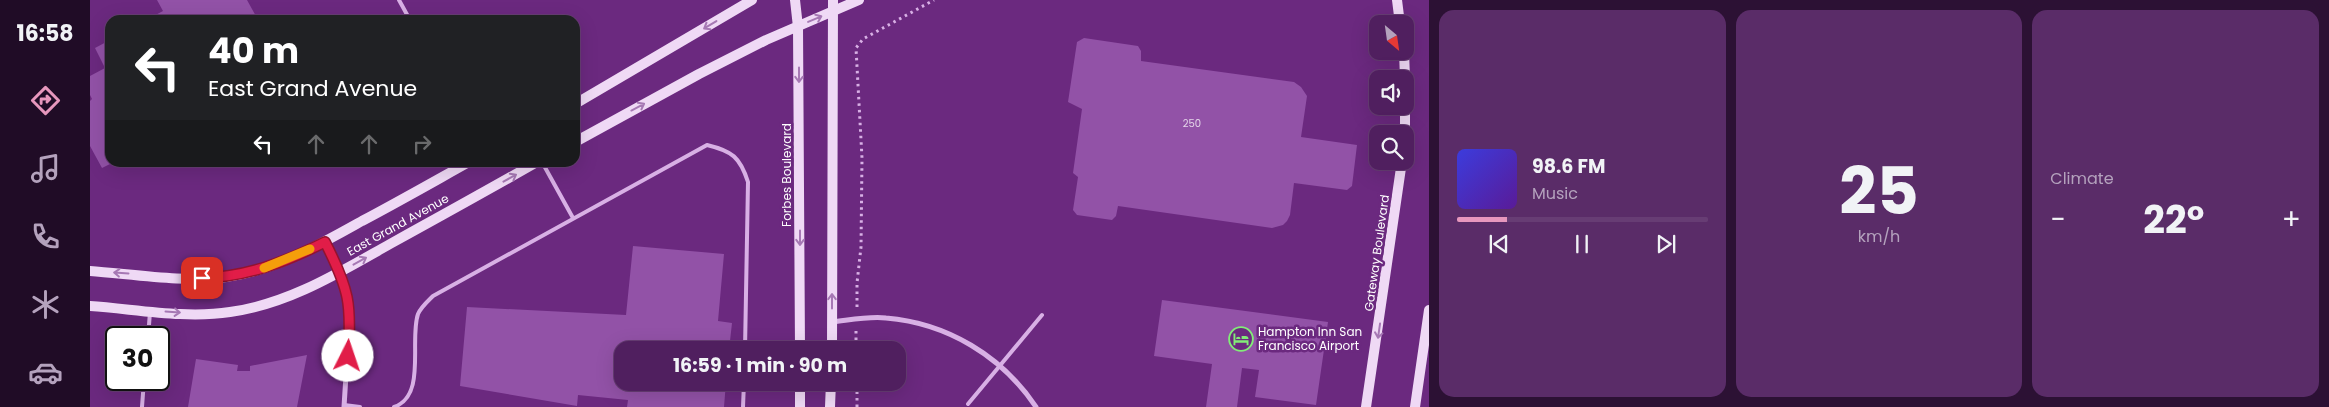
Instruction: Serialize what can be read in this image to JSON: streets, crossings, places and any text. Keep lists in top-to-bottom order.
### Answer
{
  "streets": {
    "main road": ["Forbes Boulevard", "East Grand Avenue", "Gateway Boulevard"]
  },
  "places": {
    "hotel": ["Hampton Inn San Francisco Airport"]
  },
  "house_numbers": ["250"],
  "north": "bottom right",
  "page": {
    "tabs": "16:58",
    "tile": [
      ["25", "km/h"],
      "Climate"
    ],
    "turn": ["40 m", "East Grand Avenue"],
    "song": ["98.6 FM", "Music"],
    "heat": ["−", "22°", "+"],
    "limit": "30",
    "trip": "16:59 · 1 min · 90 m"
  }
}
